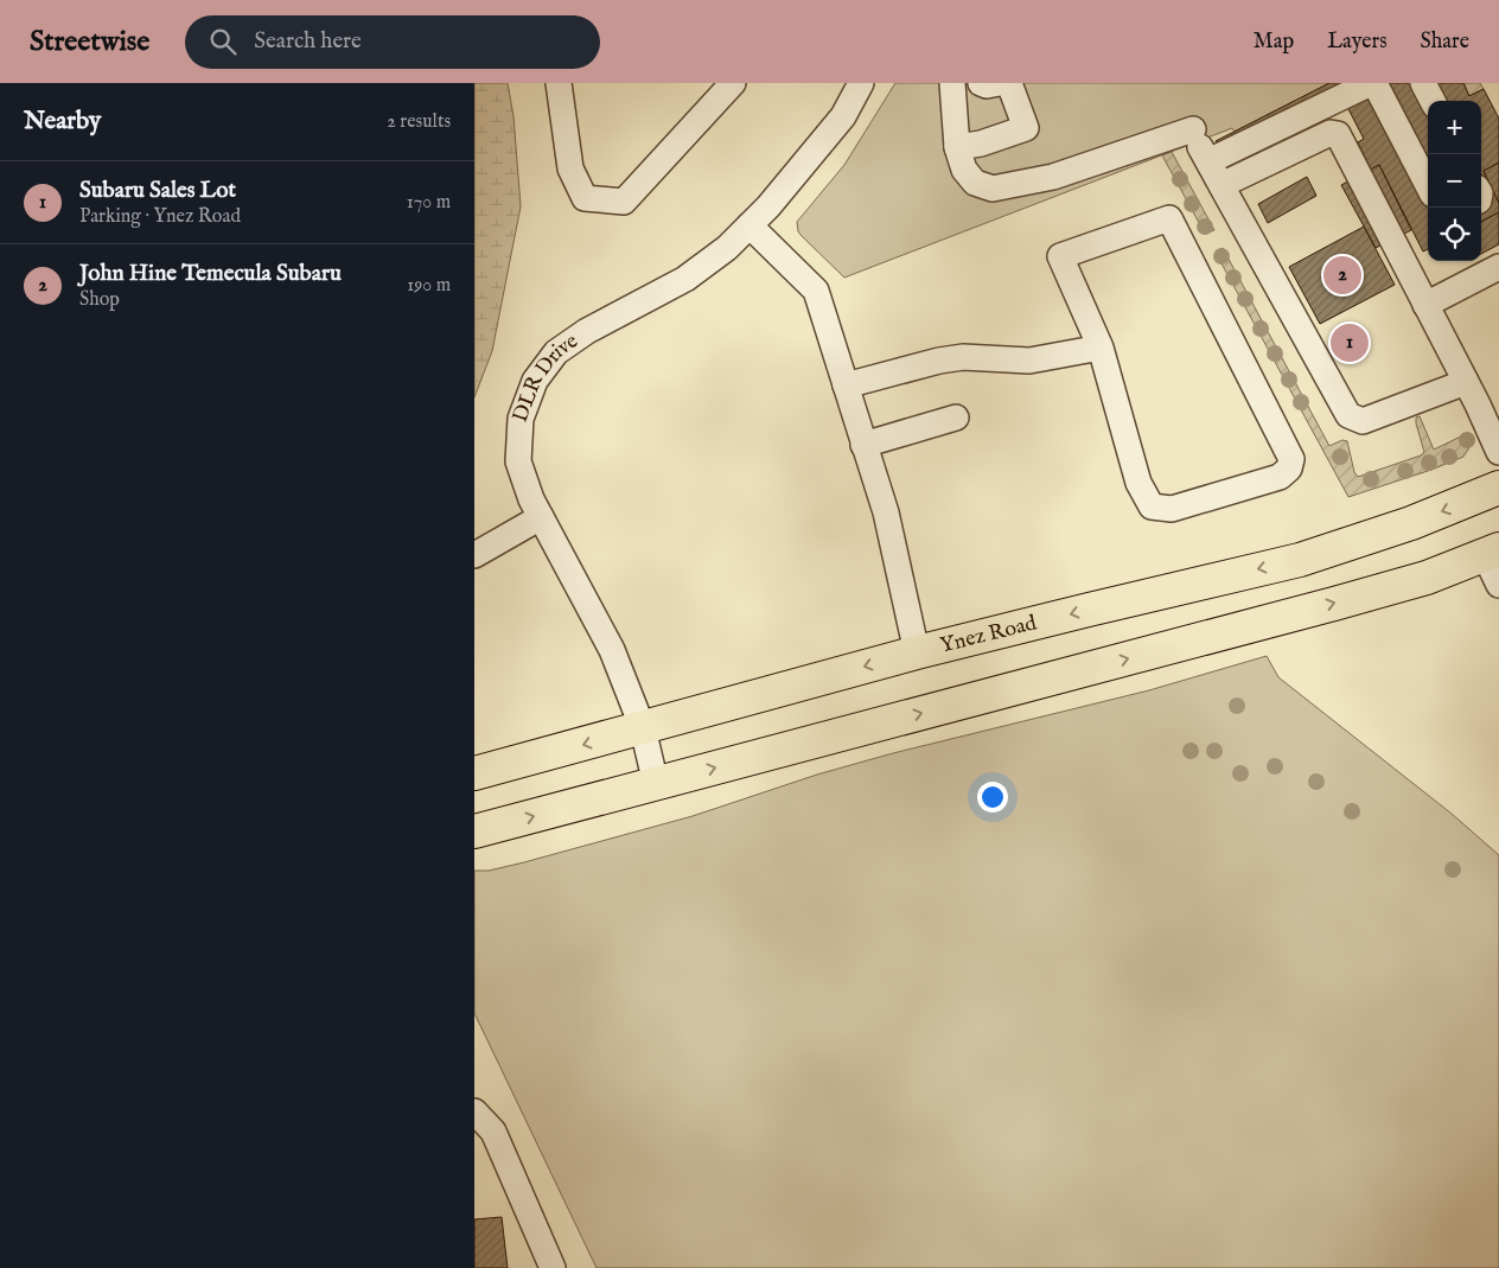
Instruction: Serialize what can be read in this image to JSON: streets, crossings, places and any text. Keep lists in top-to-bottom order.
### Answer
{
  "streets": {
    "main road": ["Ynez Road"],
    "street": ["DLR Drive"]
  },
  "crossings": [
    ["DLR Drive", "Ynez Road"]
  ],
  "page": {
    "header": "Streetwise",
    "search": "Search here",
    "nav": ["Map", "Layers", "Share"],
    "heading": ["Nearby", "2 results"],
    "map_buttons": ["+", "−"],
    "list": [
      {
        "mark": "1",
        "name": "Subaru Sales Lot",
        "note": "Parking · Ynez Road",
        "value": "170 m"
      },
      {
        "mark": "2",
        "name": "John Hine Temecula Subaru",
        "note": "Shop",
        "value": "190 m"
      }
    ],
    "pins": ["2", "1"]
  }
}
